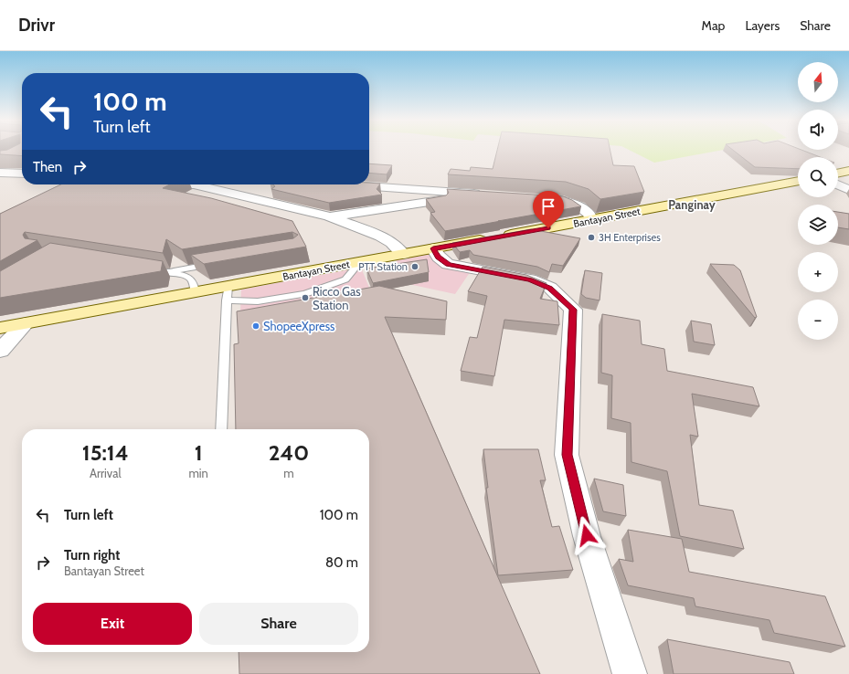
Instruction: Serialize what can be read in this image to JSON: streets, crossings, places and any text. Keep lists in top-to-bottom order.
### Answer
{
  "streets": {
    "main road": ["Bantayan Street"]
  },
  "districts": ["Panginay"],
  "places": [
    "3H Enterprises",
    "PTT Station",
    "Ricco Gas Station",
    "ShopeeXpress"
  ],
  "north": "top",
  "page": {
    "header": "Drivr",
    "nav": ["Map", "Layers", "Share"],
    "map_buttons": ["+", "−"],
    "turn": ["100 m", "Turn left"],
    "then": "Then",
    "eta": [
      "15:14",
      "Arrival",
      "1",
      "min",
      "240",
      "m"
    ],
    "list": [
      {
        "name": "Turn left",
        "value": "100 m"
      },
      {
        "name": "Turn right",
        "note": "Bantayan Street",
        "value": "80 m"
      }
    ],
    "buttons": ["Exit", "Share"]
  }
}
